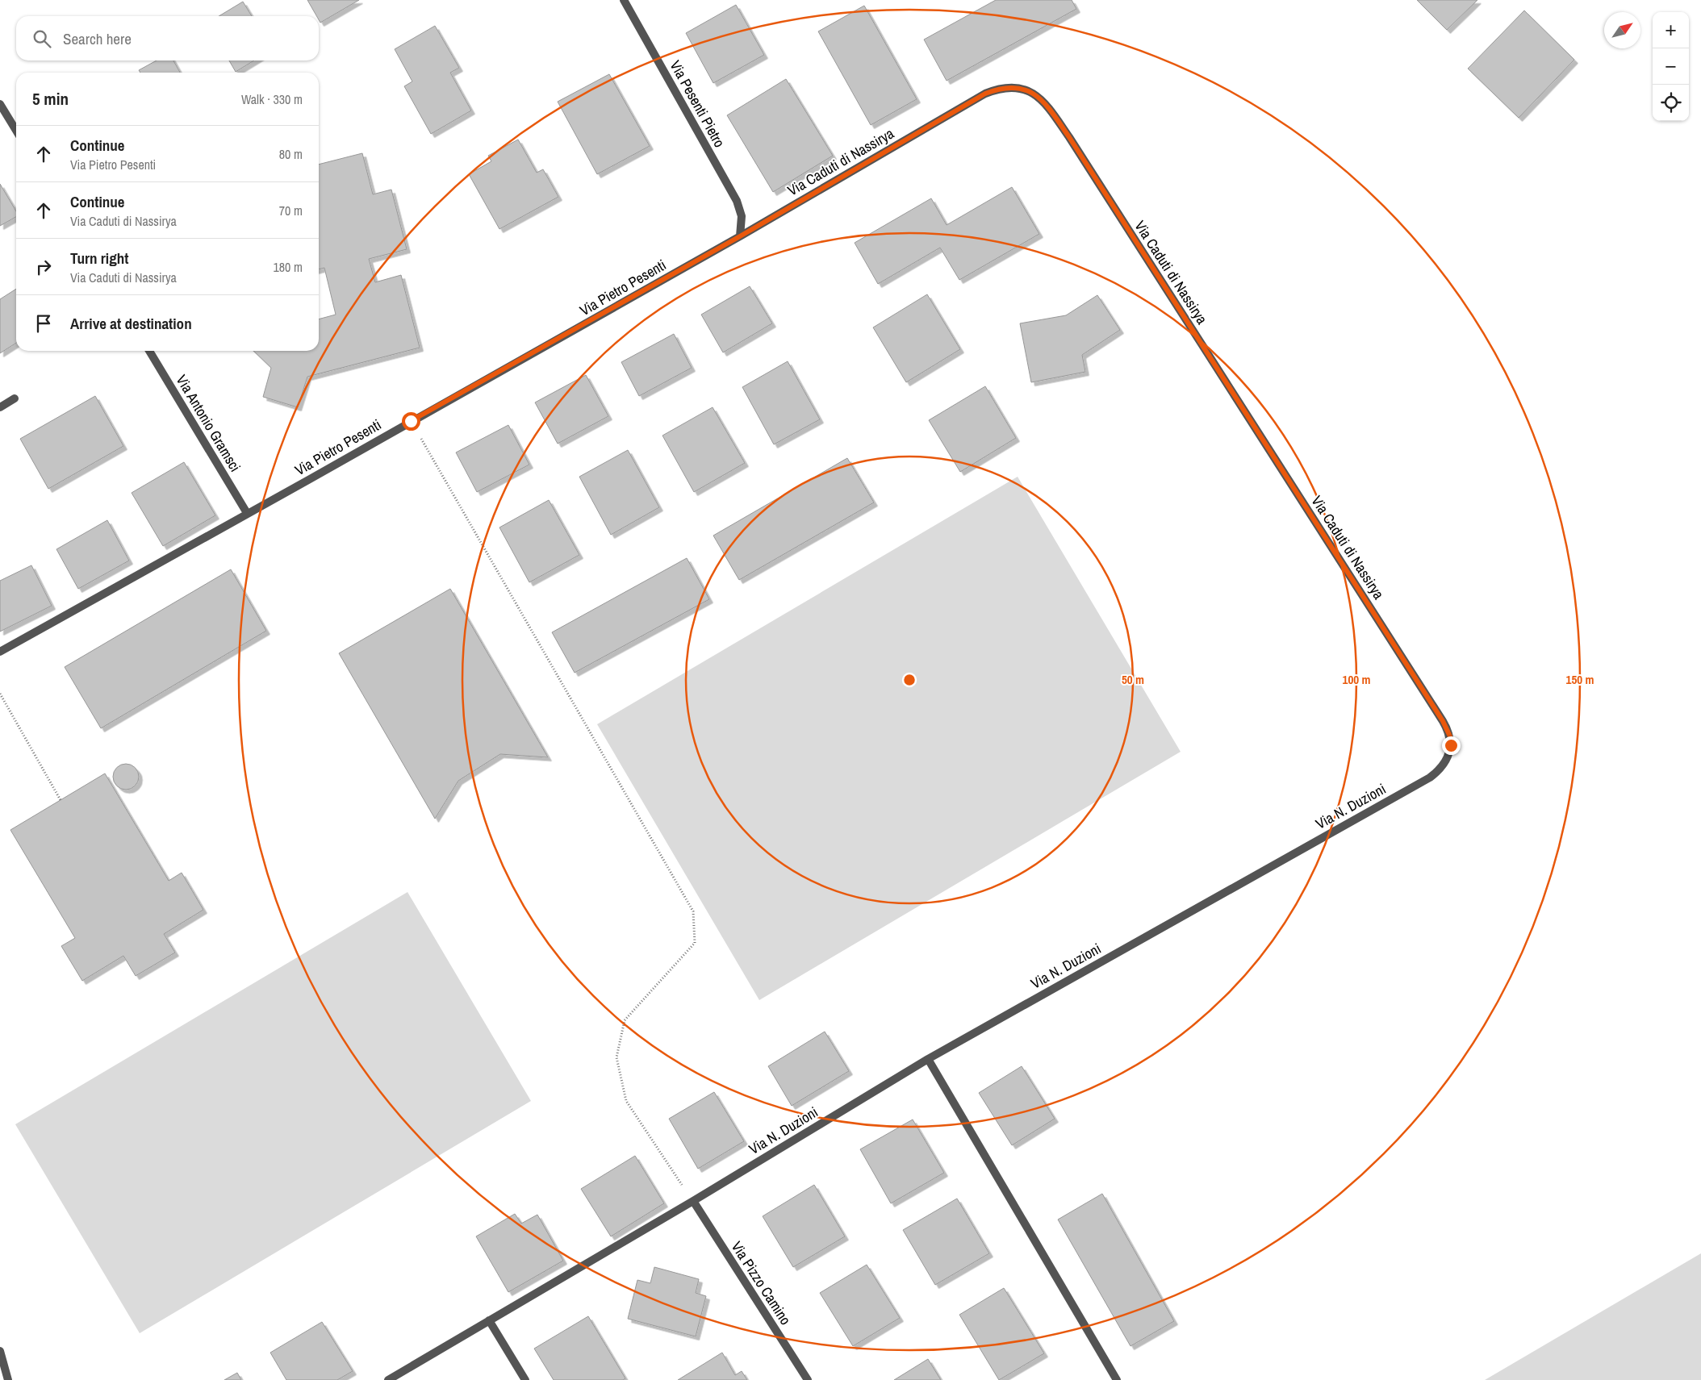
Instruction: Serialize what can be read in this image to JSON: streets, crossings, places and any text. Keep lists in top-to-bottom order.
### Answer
{
  "streets": {
    "street": [
      "Via Pesenti Pietro",
      "Via Caduti di Nassirya",
      "Via Pietro Pesenti",
      "Via Antonio Gramsci",
      "Via N. Duzioni",
      "Via Pizzo Camino"
    ]
  },
  "crossings": [
    ["Via Pesenti Pietro", "Via Caduti di Nassirya"],
    ["Via Pesenti Pietro", "Via Pietro Pesenti"],
    ["Via Caduti di Nassirya", "Via Pietro Pesenti"],
    ["Via Caduti di Nassirya", "Via N. Duzioni"],
    ["Via Pietro Pesenti", "Via Antonio Gramsci"],
    ["Via N. Duzioni", "Via Pizzo Camino"]
  ],
  "north": "top right",
  "page": {
    "map_buttons": ["+", "−"],
    "search": "Search here",
    "heading": ["5 min", "Walk · 330 m"],
    "list": [
      ["Continue", "Via Pietro Pesenti", "80 m"],
      ["Continue", "Via Caduti di Nassirya", "70 m"],
      ["Turn right", "Via Caduti di Nassirya", "180 m"],
      "Arrive at destination"
    ]
  },
  "rings": ["50 m", "100 m", "150 m"]
}
